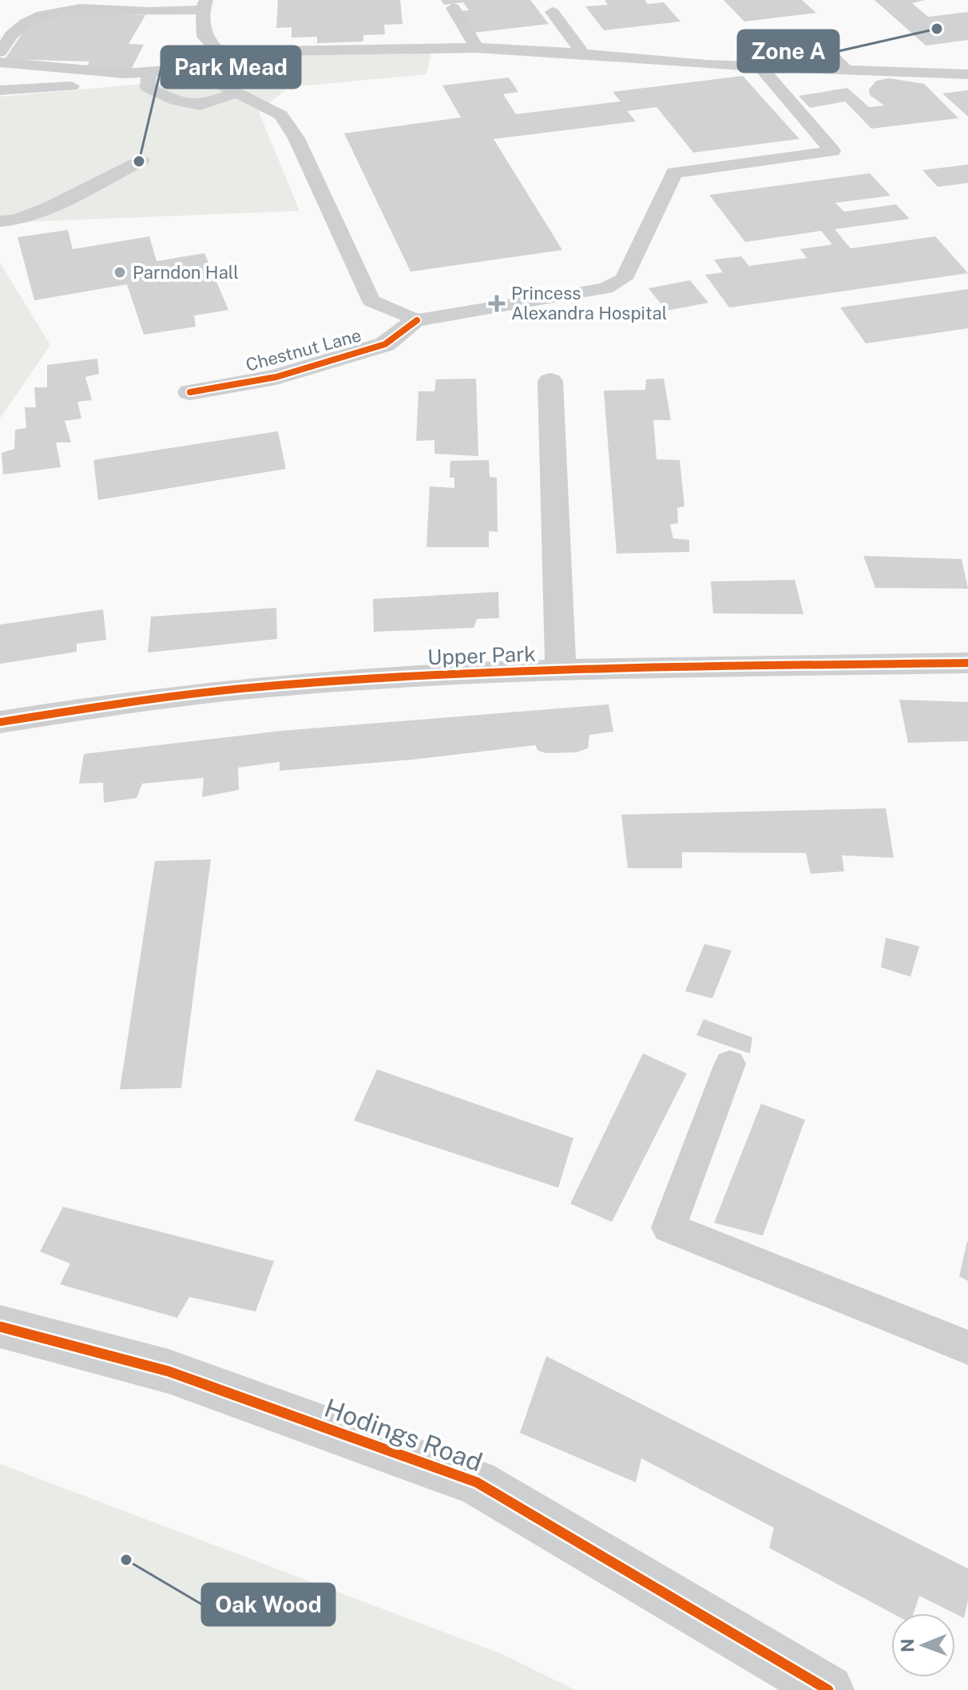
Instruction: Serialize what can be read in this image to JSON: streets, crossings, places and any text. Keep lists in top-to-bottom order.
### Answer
{
  "streets": {
    "street": ["Chestnut Lane", "Upper Park", "Hodings Road"]
  },
  "places": {
    "other": [
      "Zone A",
      "Park Mead",
      "Parndon Hall",
      "Oak Wood"
    ],
    "health": ["Princess Alexandra Hospital"]
  },
  "north": "left"
}
